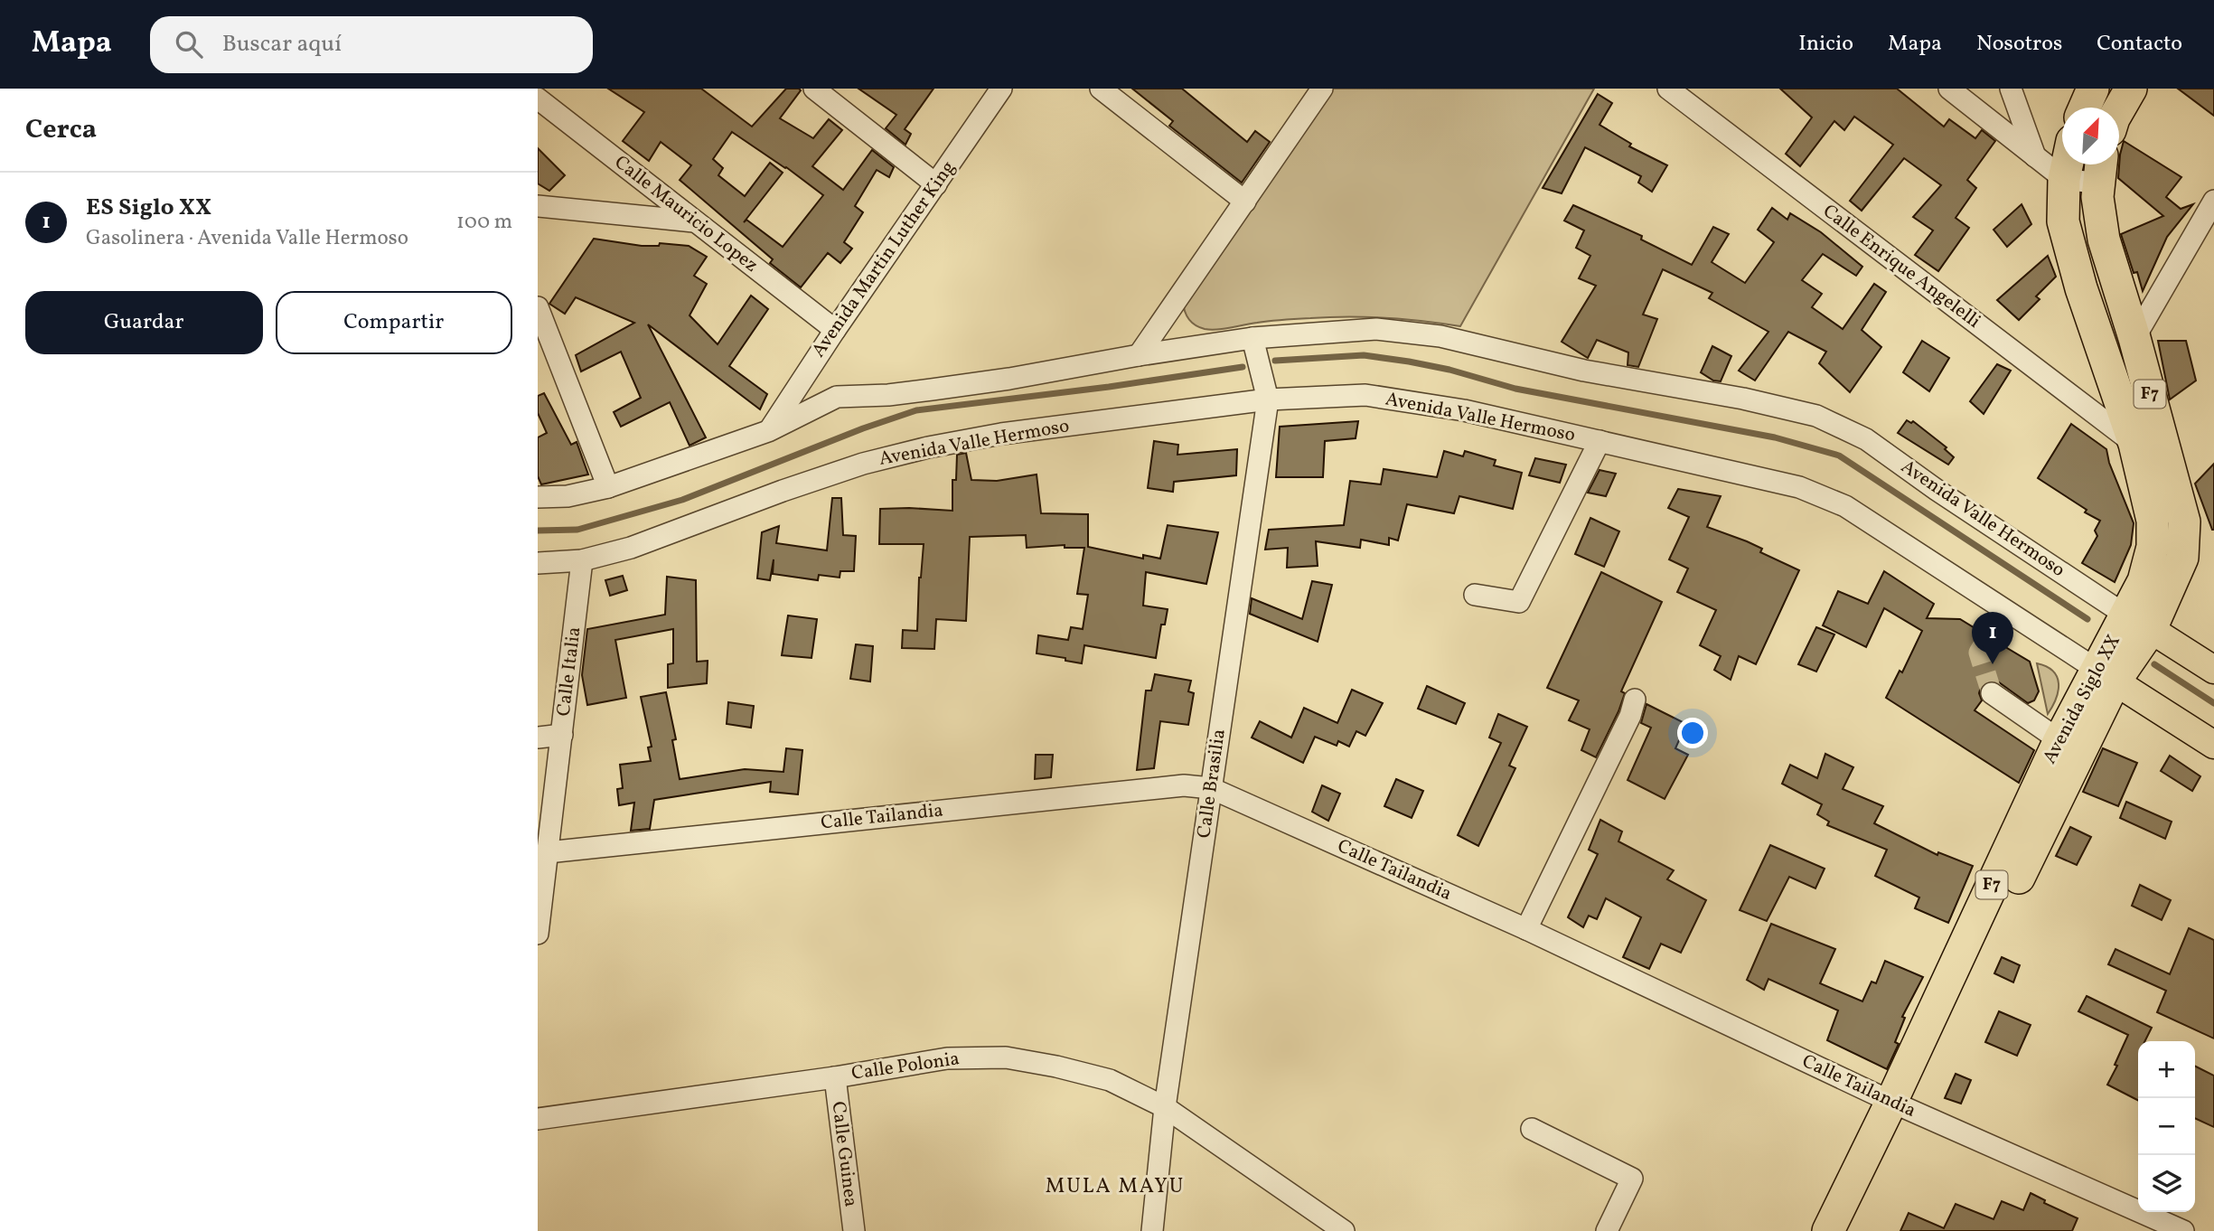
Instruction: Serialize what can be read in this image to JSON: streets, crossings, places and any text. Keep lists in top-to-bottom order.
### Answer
{
  "streets": {
    "highway": ["F7", "Avenida Siglo XX"],
    "main road": ["Avenida Valle Hermoso"],
    "street": [
      "Calle Mauricio Lopez",
      "Avenida Martin Luther King",
      "Calle Enrique Angelelli",
      "Calle Italia",
      "Calle Brasilia",
      "Calle Tailandia",
      "Calle Polonia",
      "Calle Guinea"
    ]
  },
  "crossings": [
    ["Calle Mauricio Lopez", "Avenida Martin Luther King"],
    ["Calle Enrique Angelelli", "Avenida Siglo XX"],
    ["Avenida Valle Hermoso", "Calle Italia"],
    ["Avenida Valle Hermoso", "Avenida Siglo XX"],
    ["Avenida Valle Hermoso", "Calle Brasilia"],
    ["Calle Italia", "Calle Tailandia"],
    ["Avenida Siglo XX", "Calle Tailandia"],
    ["Calle Brasilia", "Calle Tailandia"],
    ["Calle Brasilia", "Calle Polonia"],
    ["Calle Polonia", "Calle Guinea"]
  ],
  "districts": ["MULA MAYU"],
  "north": "top right",
  "page": {
    "header": "Mapa",
    "search": "Buscar aquí",
    "nav": [
      "Inicio",
      "Mapa",
      "Nosotros",
      "Contacto"
    ],
    "heading": "Cerca",
    "list": [
      {
        "mark": "1",
        "name": "ES Siglo XX",
        "note": "Gasolinera · Avenida Valle Hermoso",
        "value": "100 m"
      }
    ],
    "buttons": ["Guardar", "Compartir"],
    "pins": "1",
    "map_buttons": ["+", "−"]
  }
}
